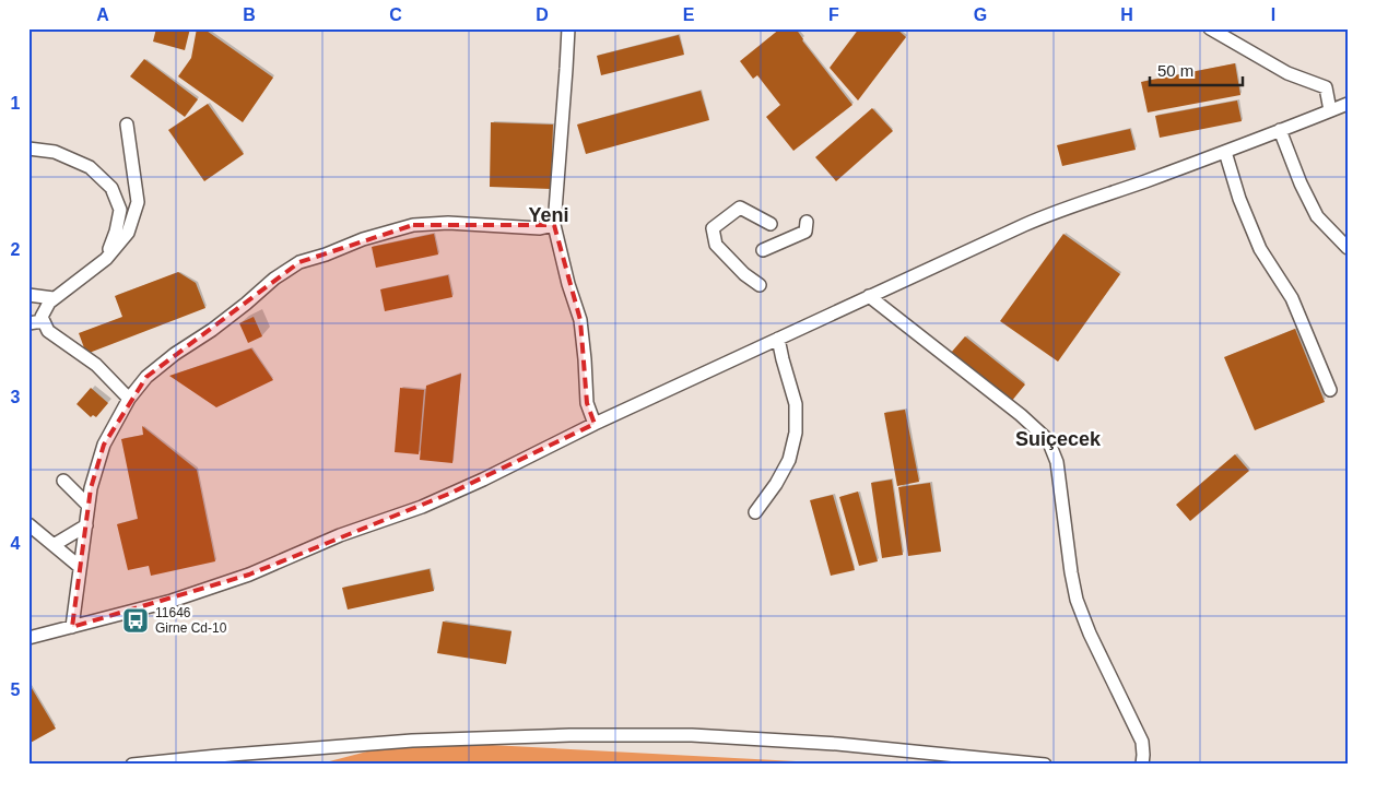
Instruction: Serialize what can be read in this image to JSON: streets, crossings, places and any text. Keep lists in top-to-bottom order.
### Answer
{
  "districts": ["Yeni", "Suiçecek"],
  "places": {
    "bus stop": ["11646 Girne Cd-10"]
  },
  "scale_bar": "50 m",
  "grid": {
    "columns": [
      "A",
      "B",
      "C",
      "D",
      "E",
      "F",
      "G",
      "H",
      "I"
    ],
    "rows": [
      "1",
      "2",
      "3",
      "4",
      "5"
    ]
  }
}
